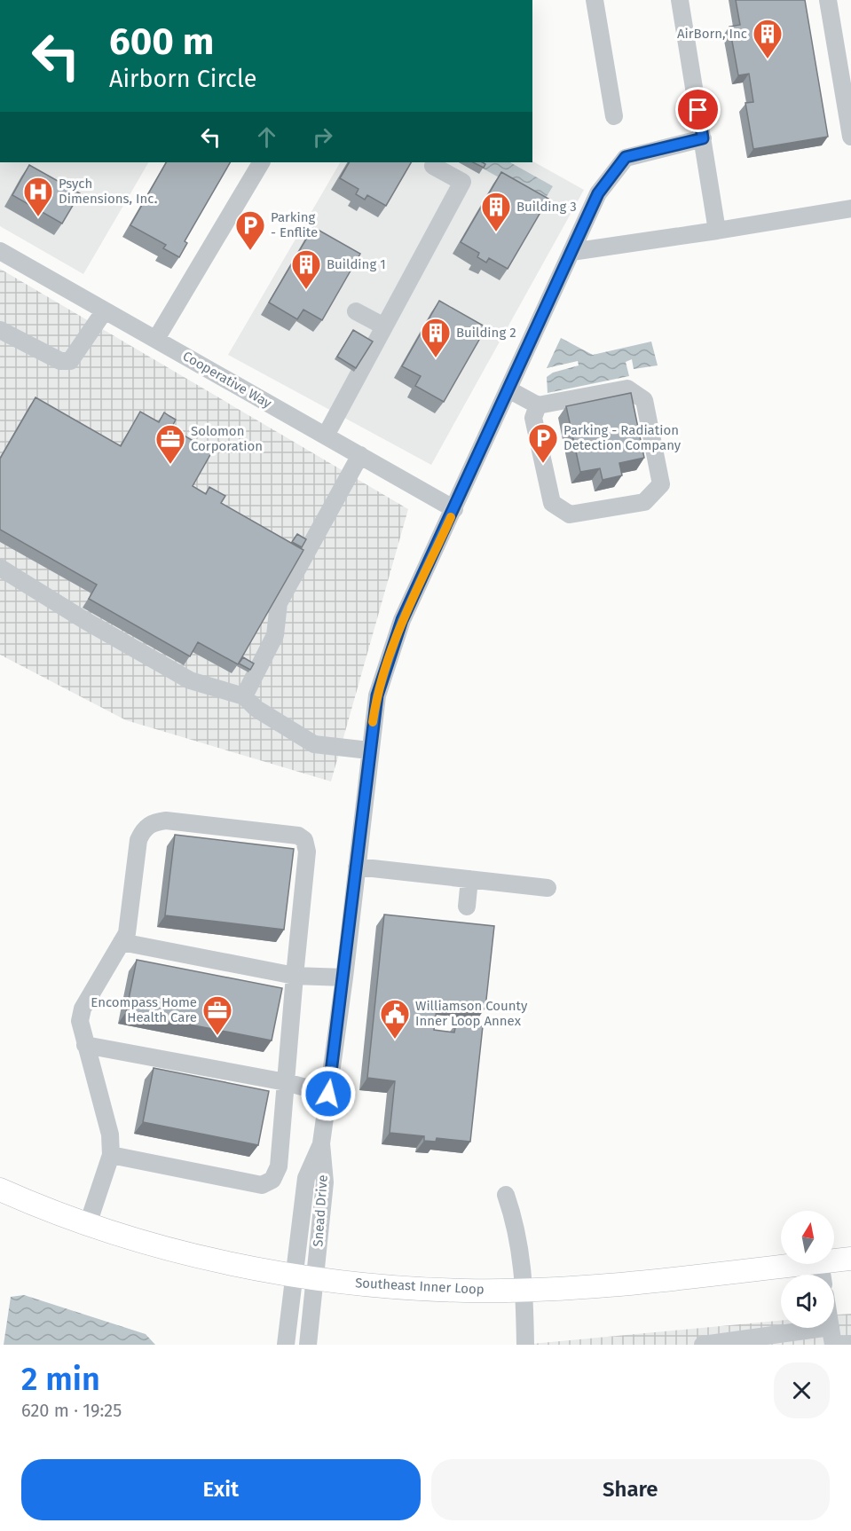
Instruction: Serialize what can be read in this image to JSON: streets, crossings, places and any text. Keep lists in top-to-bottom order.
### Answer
{
  "streets": {
    "main road": ["Southeast Inner Loop"],
    "street": ["Cooperative Way", "Snead Drive"]
  },
  "crossings": [
    ["Cooperative Way", "Snead Drive"],
    ["Snead Drive", "Southeast Inner Loop"]
  ],
  "places": {
    "building": [
      "AirBorn, Inc",
      "Building 3",
      "Building 1",
      "Building 2"
    ],
    "hospital": ["Psych Dimensions, Inc."],
    "parking": ["Parking - Enflite", "Parking - Radiation Detection Company"],
    "office": ["Solomon Corporation", "Encompass Home Health Care"],
    "public building": ["Williamson County Inner Loop Annex"]
  },
  "north": "top",
  "page": {
    "turn": ["600 m", "Airborn Circle"],
    "heading": ["2 min", "620 m · 19:25"],
    "buttons": ["Exit", "Share"]
  }
}
